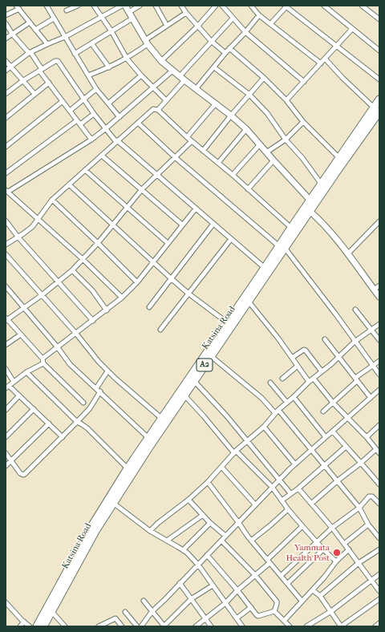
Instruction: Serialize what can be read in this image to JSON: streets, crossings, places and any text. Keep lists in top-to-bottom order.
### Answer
{
  "streets": {
    "highway": ["Katsina Road", "A2"]
  },
  "crossings": [
    ["Katsina Road", "A2"]
  ],
  "places": ["Yammata Health Post"]
}
